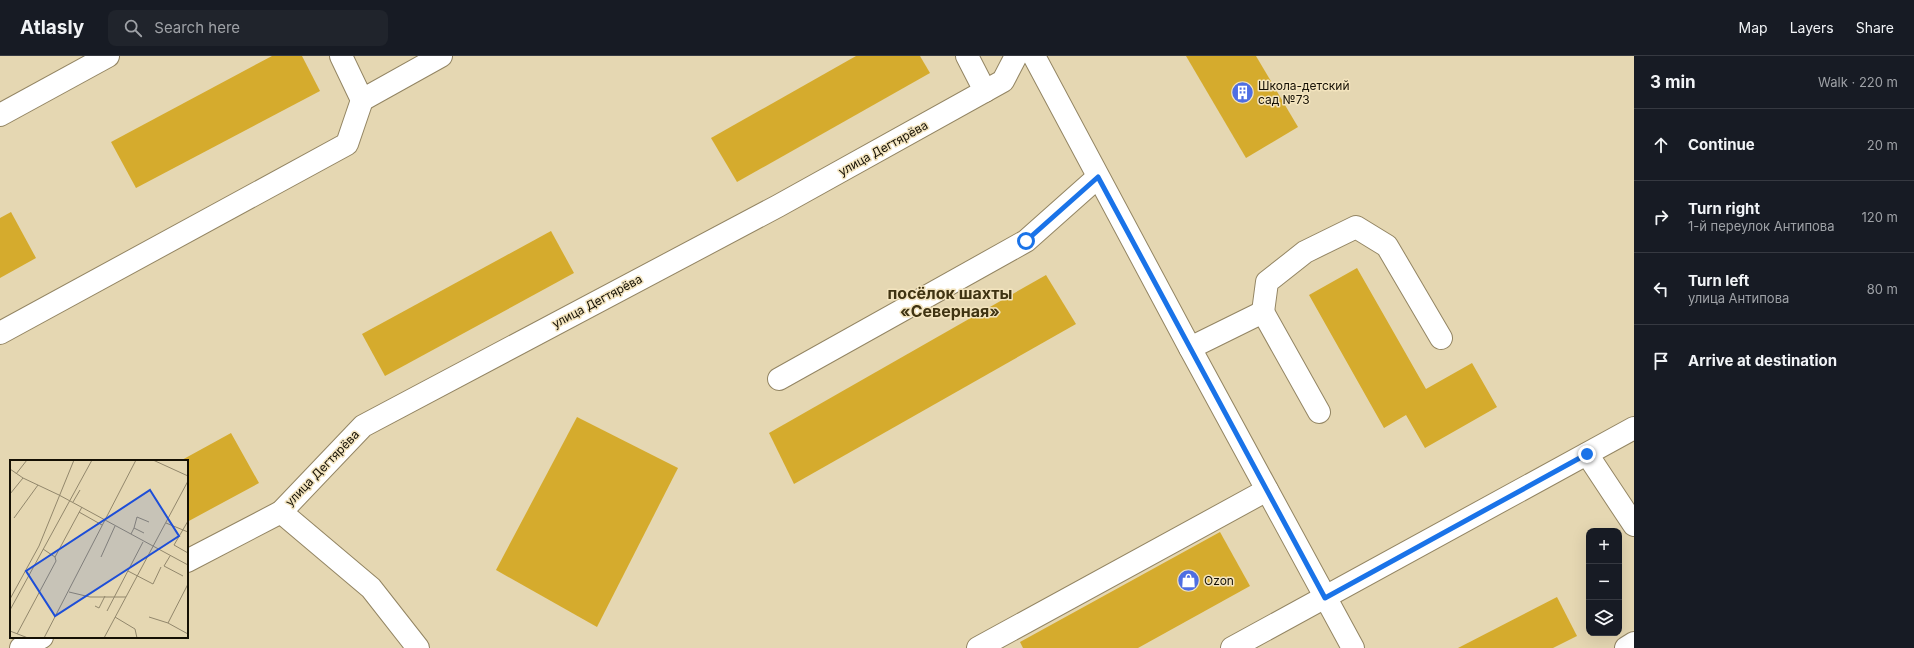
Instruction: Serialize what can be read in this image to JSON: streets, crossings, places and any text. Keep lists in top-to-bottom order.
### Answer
{
  "streets": {
    "main road": ["улица Дегтярёва"]
  },
  "districts": ["посёлок шахты «Северная»"],
  "places": {
    "building": ["Школа-детский сад №73"],
    "shop": ["Ozon"]
  },
  "page": {
    "header": "Atlasly",
    "search": "Search here",
    "nav": ["Map", "Layers", "Share"],
    "heading": ["3 min", "Walk · 220 m"],
    "list": [
      ["Continue", "20 m"],
      ["Turn right", "1-й переулок Антипова", "120 m"],
      ["Turn left", "улица Антипова", "80 m"],
      "Arrive at destination"
    ],
    "map_buttons": ["+", "−"]
  }
}
